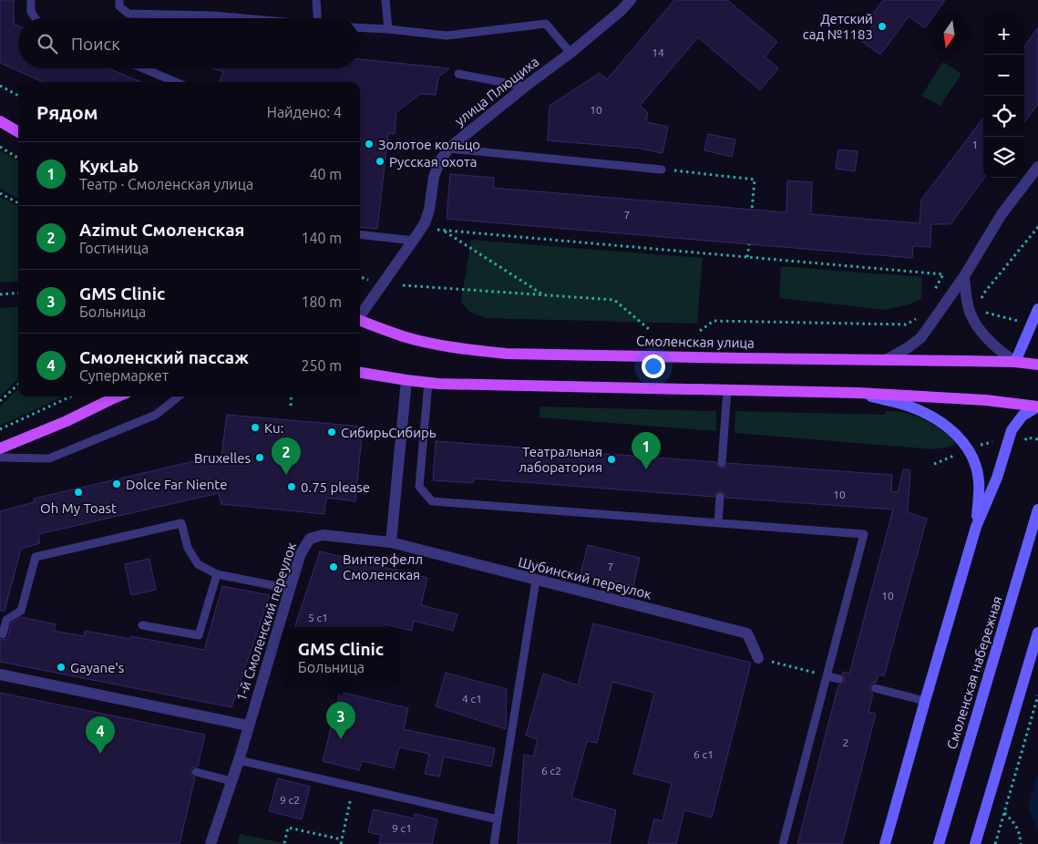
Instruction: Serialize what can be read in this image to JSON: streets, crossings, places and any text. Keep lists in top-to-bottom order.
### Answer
{
  "streets": {
    "main road": ["Смоленская улица", "Смоленская набережная"],
    "street": ["улица Плющиха", "Шубинский переулок", "1-й Смоленский переулок"]
  },
  "crossings": [
    ["Шубинский переулок", "1-й Смоленский переулок"]
  ],
  "places": [
    "Детский сад №1183",
    "Золотое кольцо",
    "Русская охота",
    "Ku:",
    "СибирьСибирь",
    "Bruxelles",
    "Театральная лаборатория",
    "Dolce Far Niente",
    "0.75 please",
    "Oh My Toast",
    "Винтерфелл Смоленская",
    "Gayane's"
  ],
  "house_numbers": [
    "14",
    "10",
    "1",
    "7",
    "10",
    "7",
    "10",
    "5 с1",
    "4 с1",
    "2",
    "6 с1",
    "6 с2",
    "9 с2",
    "9 с1"
  ],
  "north": "bottom",
  "page": {
    "map_buttons": ["+", "−"],
    "search": "Поиск",
    "heading": ["Рядом", "Найдено: 4"],
    "list": [
      {
        "mark": "1",
        "name": "КукLab",
        "note": "Театр · Смоленская улица",
        "value": "40 m"
      },
      {
        "mark": "2",
        "name": "Azimut Смоленская",
        "note": "Гостиница",
        "value": "140 m"
      },
      {
        "mark": "3",
        "name": "GMS Clinic",
        "note": "Больница",
        "value": "180 m"
      },
      {
        "mark": "4",
        "name": "Смоленский пассаж",
        "note": "Супермаркет",
        "value": "250 m"
      }
    ],
    "pins": [
      "1",
      "2",
      "3",
      "4"
    ],
    "popup": ["GMS Clinic", "Больница"]
  }
}
